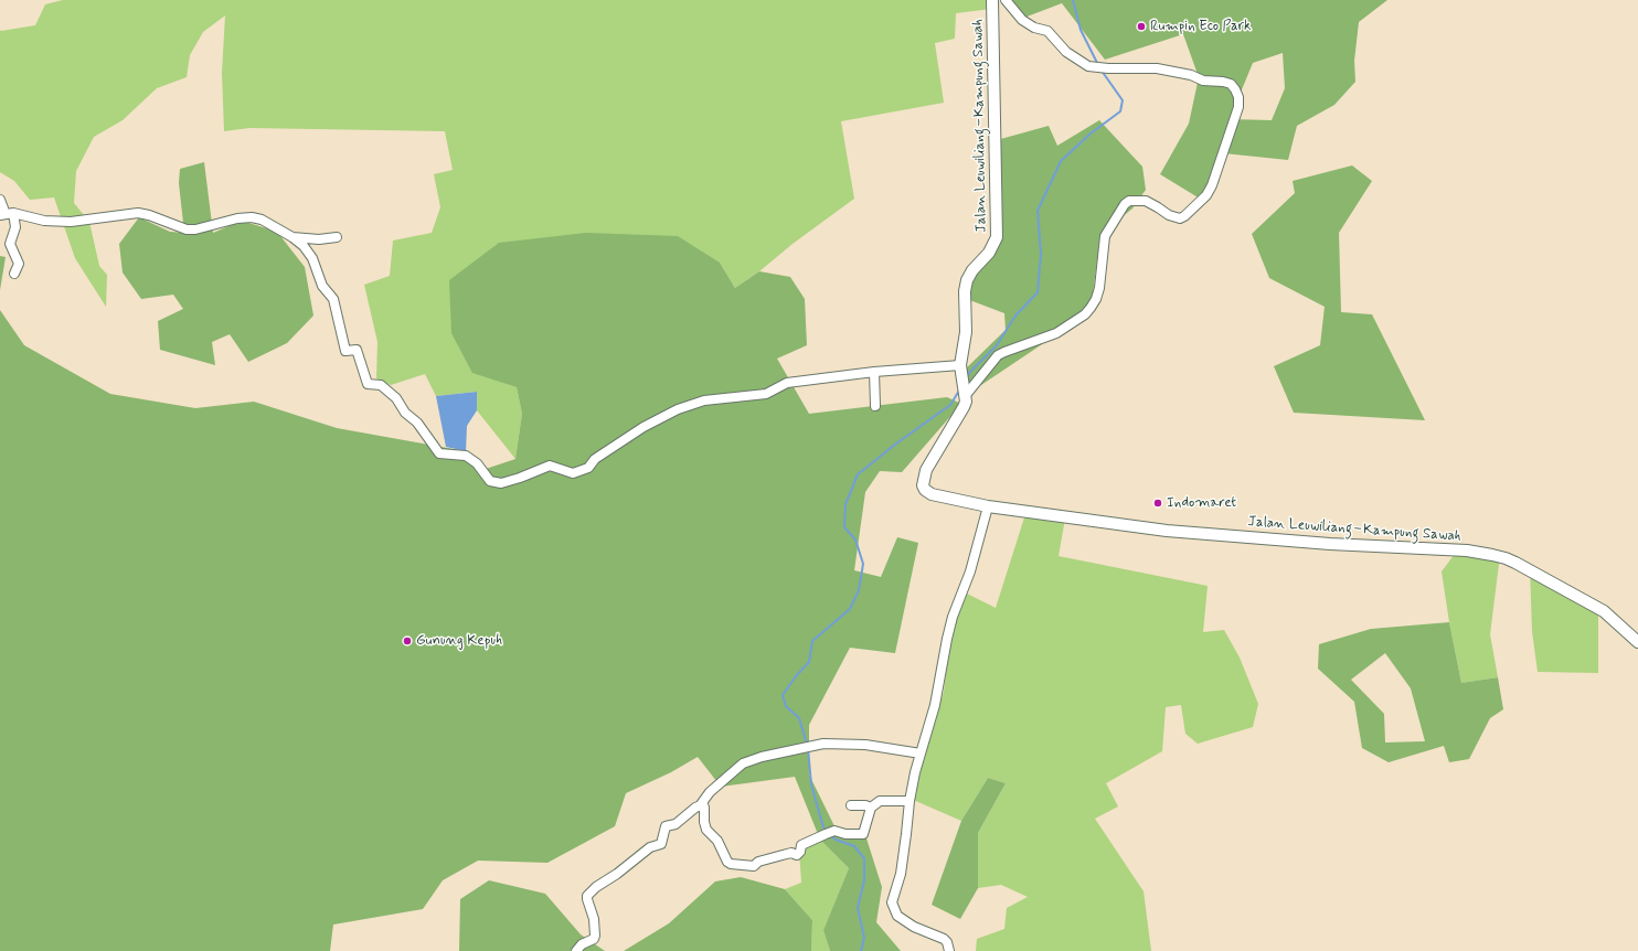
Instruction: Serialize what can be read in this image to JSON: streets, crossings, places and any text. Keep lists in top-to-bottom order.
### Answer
{
  "streets": {
    "main road": ["Jalan Leuwiliang–Kampung Sawah"]
  },
  "places": ["Rumpin Eco Park", "Indomaret", "Gunung Kepuh"]
}
